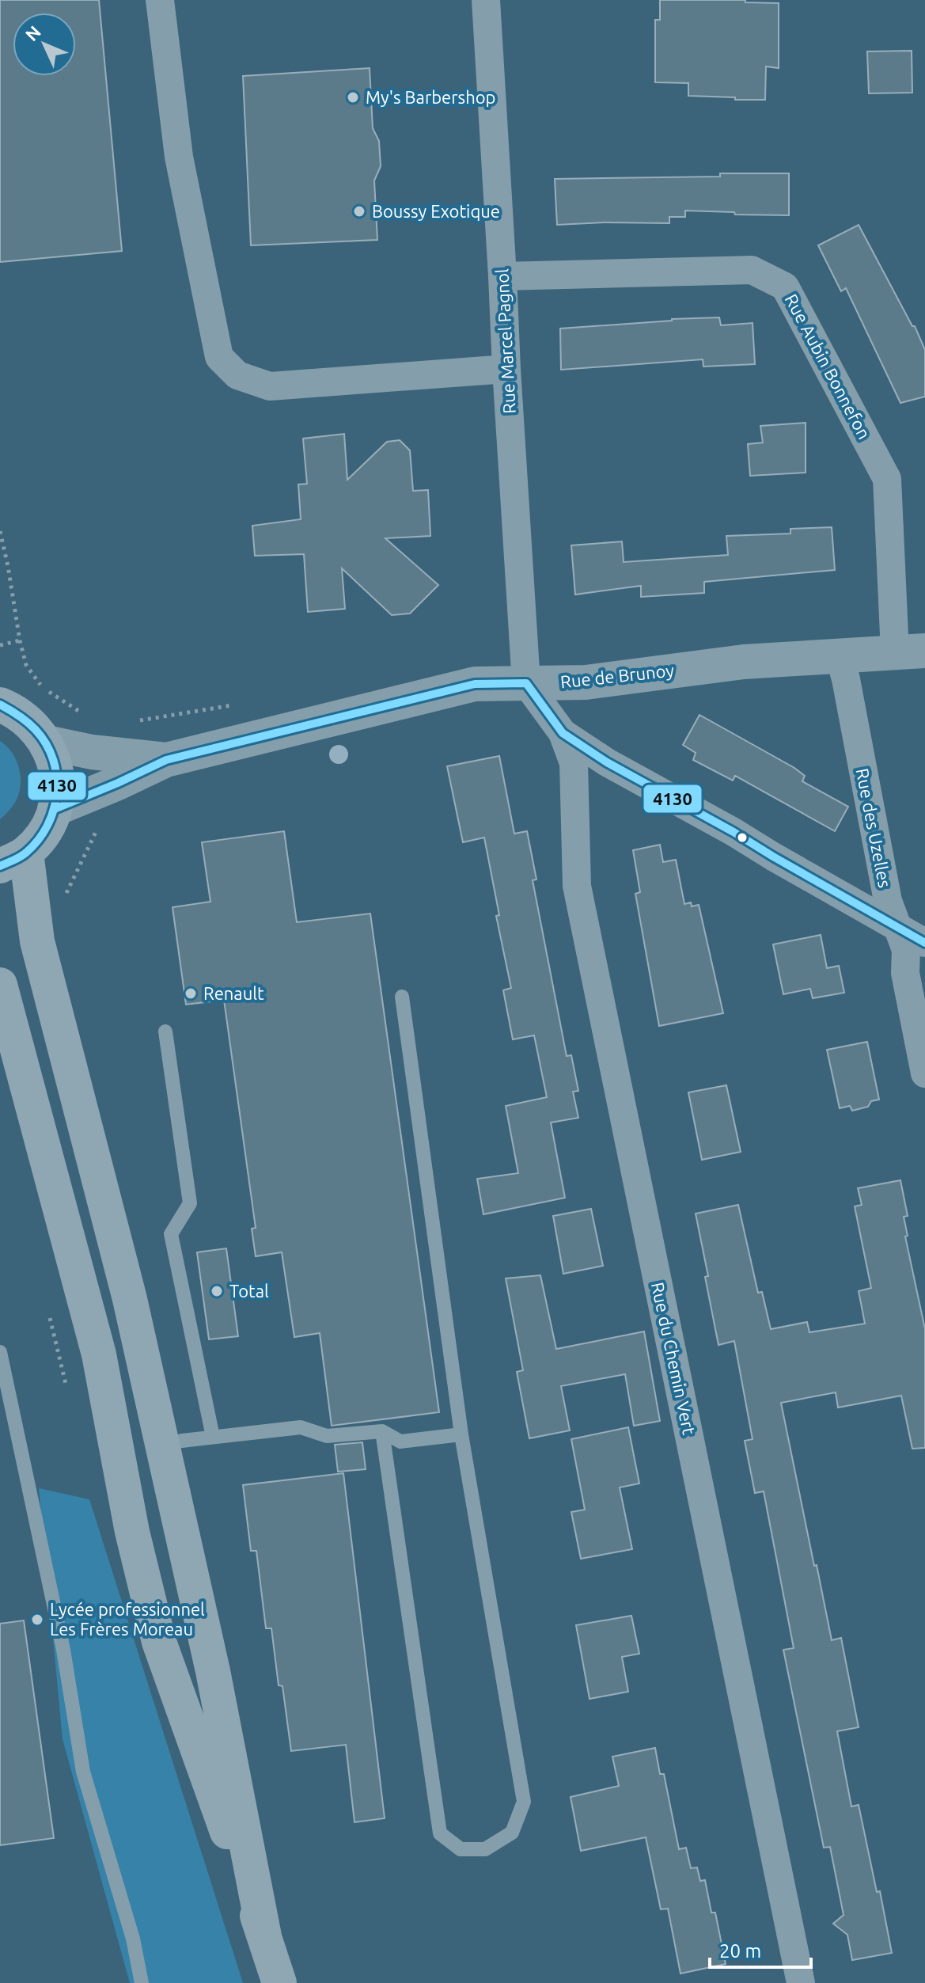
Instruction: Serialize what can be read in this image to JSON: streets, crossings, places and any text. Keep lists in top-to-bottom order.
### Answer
{
  "streets": {
    "street": [
      "Rue Marcel Pagnol",
      "Rue Aubin Bonnefon",
      "Rue de Brunoy",
      "Rue des Uzelles",
      "Rue du Chemin Vert"
    ]
  },
  "crossings": [
    ["Rue Marcel Pagnol", "Rue Aubin Bonnefon"],
    ["Rue Marcel Pagnol", "Rue de Brunoy"],
    ["Rue Aubin Bonnefon", "Rue de Brunoy"],
    ["Rue de Brunoy", "Rue des Uzelles"]
  ],
  "places": [
    "My's Barbershop",
    "Boussy Exotique",
    "Renault",
    "Total",
    "Lycée professionnel Les Frères Moreau"
  ],
  "lines": ["transit line 4130"],
  "scale_bar": "20 m",
  "north": "top left"
}
